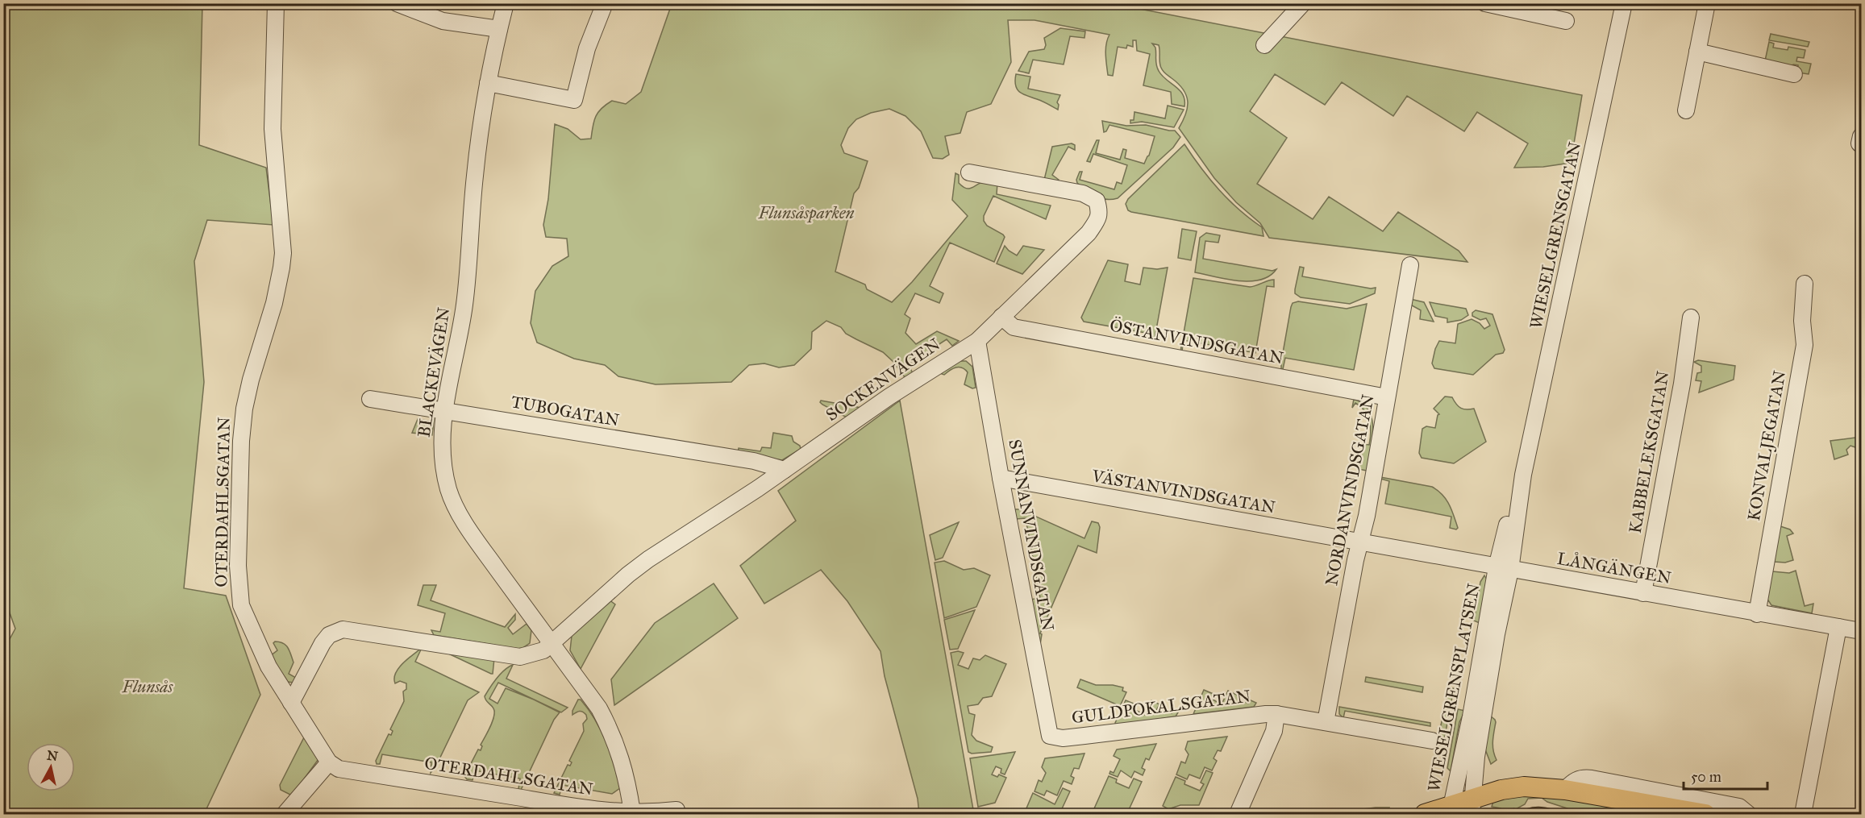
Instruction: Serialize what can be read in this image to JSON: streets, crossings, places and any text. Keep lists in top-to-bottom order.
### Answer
{
  "streets": {
    "street": [
      "WIESELGRENSGATAN",
      "ÖSTANVINDSGATAN",
      "BLACKEVÄGEN",
      "SOCKENVÄGEN",
      "TUBOGATAN",
      "KONVALJEGATAN",
      "KABBELEKSGATAN",
      "NORDANVINDSGATAN",
      "VÄSTANVINDSGATAN",
      "OTERDAHLSGATAN",
      "SUNNANVINDSGATAN",
      "LÅNGÄNGEN",
      "WIESELGRENSPLATSEN",
      "GULDPOKALSGATAN"
    ]
  },
  "crossings": [
    ["WIESELGRENSGATAN", "LÅNGÄNGEN"],
    ["WIESELGRENSGATAN", "WIESELGRENSPLATSEN"],
    ["ÖSTANVINDSGATAN", "SOCKENVÄGEN"],
    ["ÖSTANVINDSGATAN", "NORDANVINDSGATAN"],
    ["BLACKEVÄGEN", "SOCKENVÄGEN"],
    ["BLACKEVÄGEN", "TUBOGATAN"],
    ["BLACKEVÄGEN", "OTERDAHLSGATAN"],
    ["SOCKENVÄGEN", "TUBOGATAN"],
    ["SOCKENVÄGEN", "OTERDAHLSGATAN"],
    ["SOCKENVÄGEN", "SUNNANVINDSGATAN"],
    ["KONVALJEGATAN", "LÅNGÄNGEN"],
    ["KABBELEKSGATAN", "LÅNGÄNGEN"],
    ["NORDANVINDSGATAN", "VÄSTANVINDSGATAN"],
    ["NORDANVINDSGATAN", "LÅNGÄNGEN"],
    ["VÄSTANVINDSGATAN", "SUNNANVINDSGATAN"],
    ["VÄSTANVINDSGATAN", "LÅNGÄNGEN"],
    ["SUNNANVINDSGATAN", "GULDPOKALSGATAN"],
    ["LÅNGÄNGEN", "WIESELGRENSPLATSEN"]
  ],
  "parks": ["Flunsåsparken", "Flunsås"],
  "scale_bar": "50 m",
  "north": "top"
}
